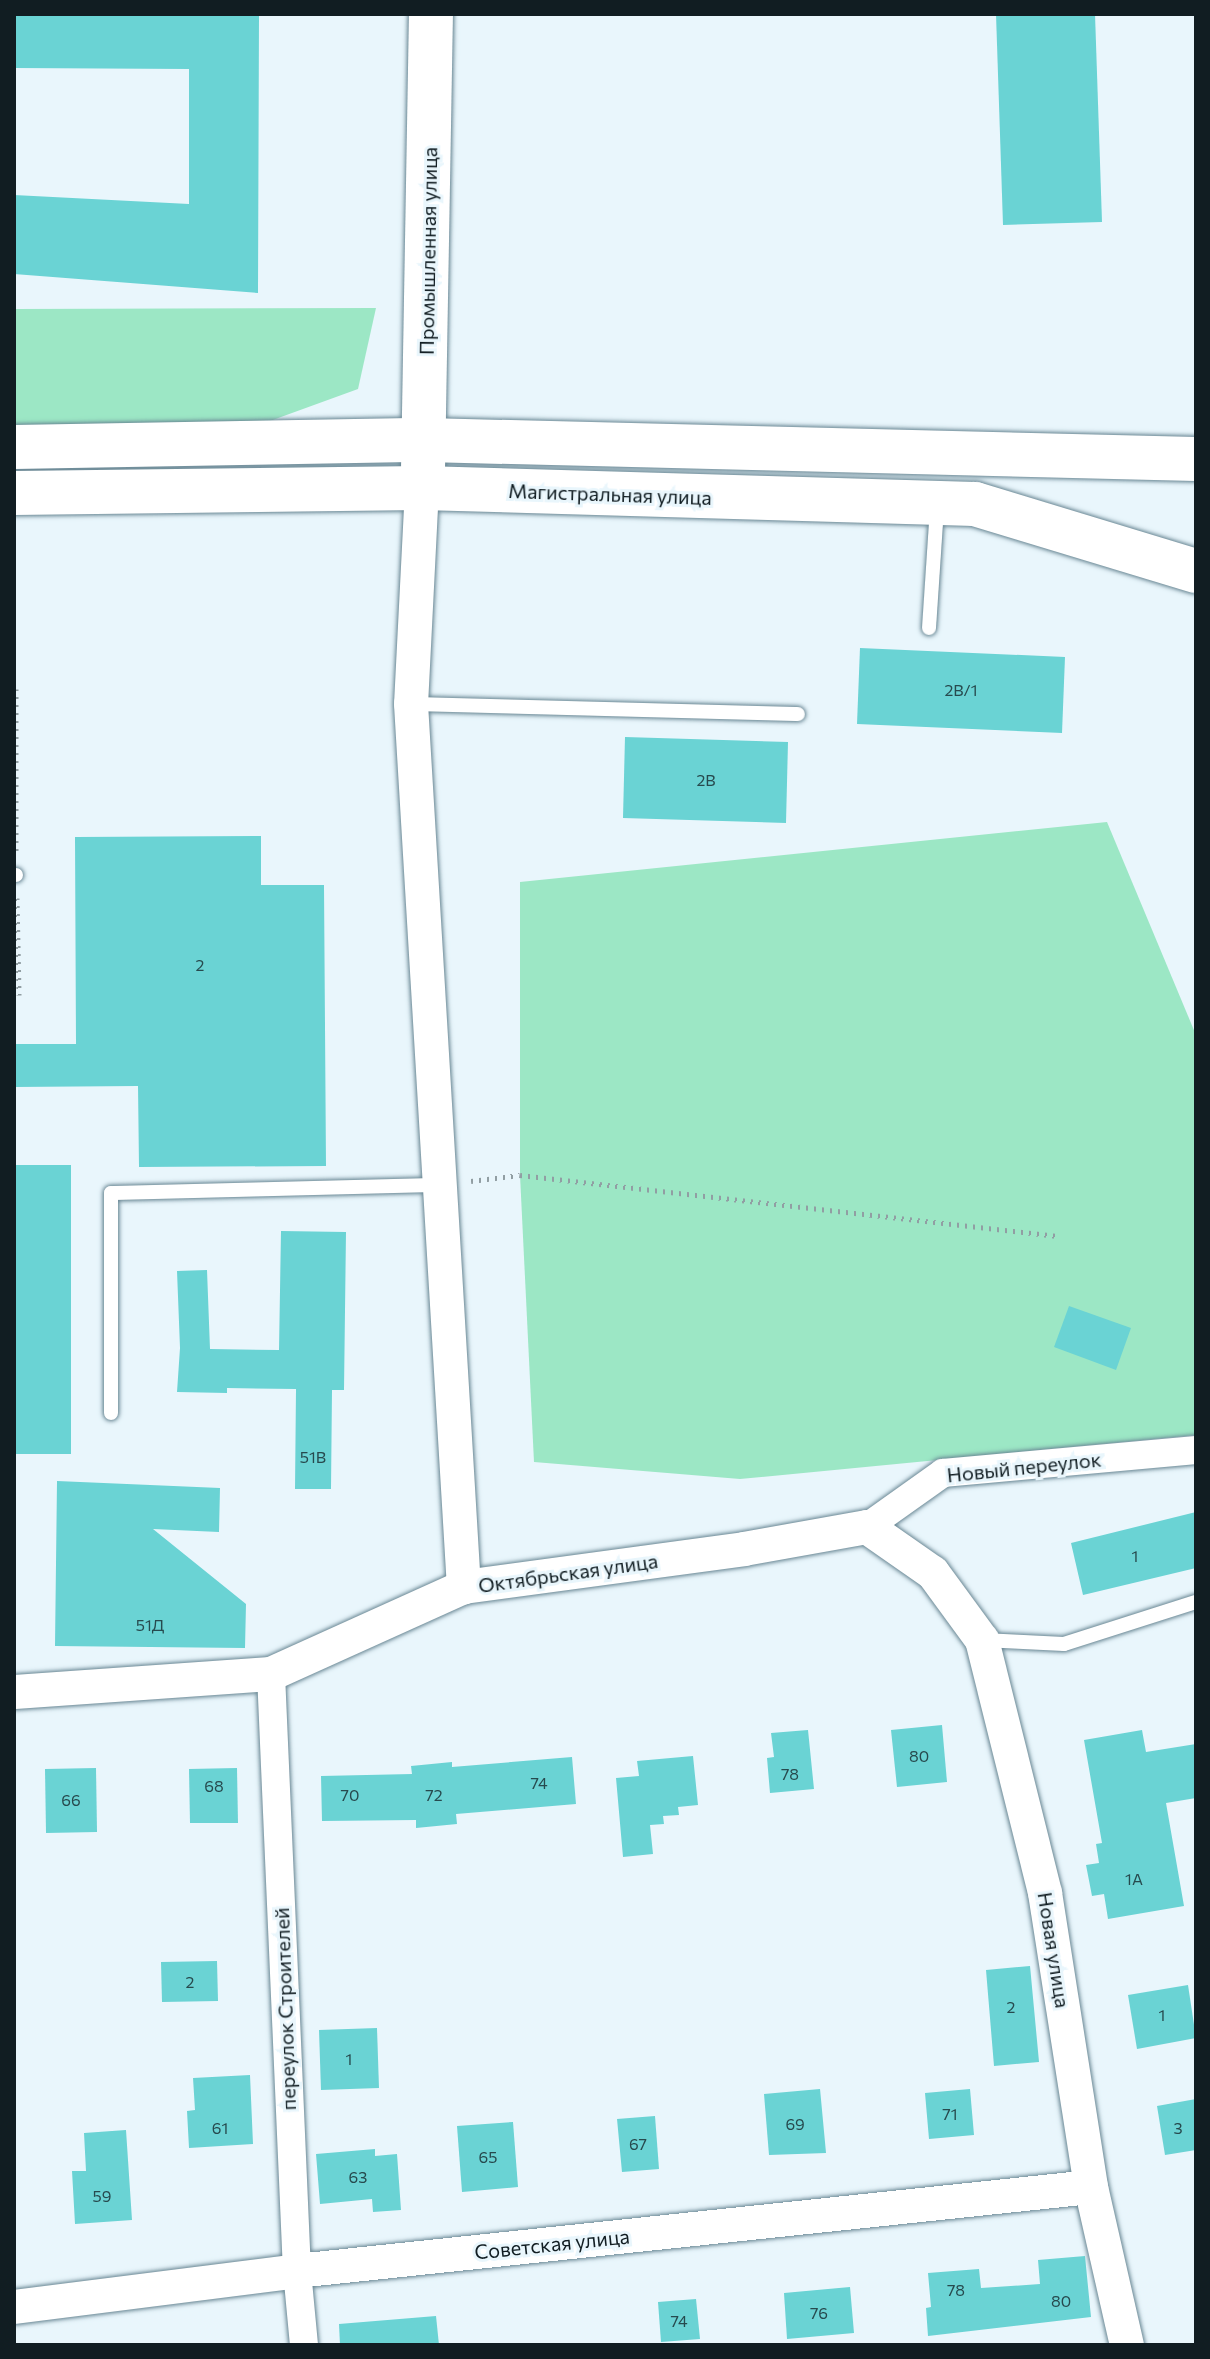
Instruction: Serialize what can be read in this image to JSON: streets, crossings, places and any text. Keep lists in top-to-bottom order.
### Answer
{
  "streets": {
    "main road": ["Промышленная улица", "Магистральная улица"],
    "street": [
      "Новый переулок",
      "Октябрьская улица",
      "Новая улица",
      "переулок Строителей",
      "Советская улица"
    ]
  },
  "crossings": [
    ["Промышленная улица", "Магистральная улица"],
    ["Новый переулок", "Октябрьская улица"],
    ["Новый переулок", "Новая улица"],
    ["Октябрьская улица", "Новая улица"],
    ["Октябрьская улица", "переулок Строителей"],
    ["Новая улица", "Советская улица"],
    ["переулок Строителей", "Советская улица"]
  ],
  "house_numbers": [
    "2В/1",
    "2В",
    "2",
    "51В",
    "1",
    "51Д",
    "80",
    "78",
    "74",
    "68",
    "70",
    "72",
    "66",
    "1А",
    "2",
    "2",
    "1",
    "1",
    "71",
    "69",
    "61",
    "3",
    "67",
    "65",
    "63",
    "59",
    "78",
    "80",
    "76",
    "74"
  ]
}
